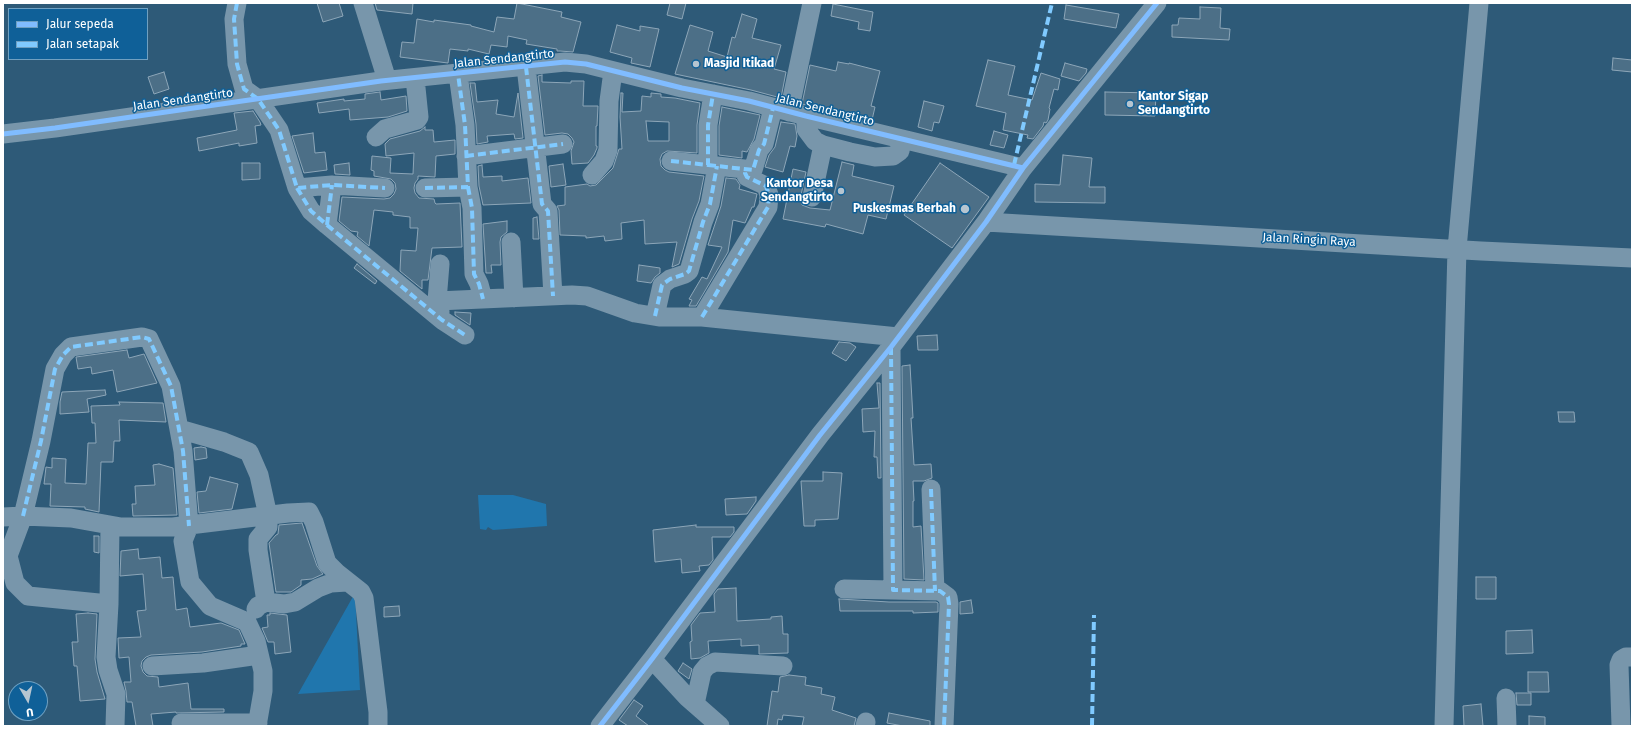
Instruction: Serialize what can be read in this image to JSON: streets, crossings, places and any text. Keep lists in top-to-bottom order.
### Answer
{
  "streets": {
    "street": ["Jalan Sendangtirto", "Jalan Ringin Raya"]
  },
  "places": [
    "Masjid Itikad",
    "Kantor Sigap Sendangtirto",
    "Kantor Desa Sendangtirto",
    "Puskesmas Berbah"
  ],
  "legend": ["Jalur sepeda", "Jalan setapak"],
  "north": "bottom"
}
